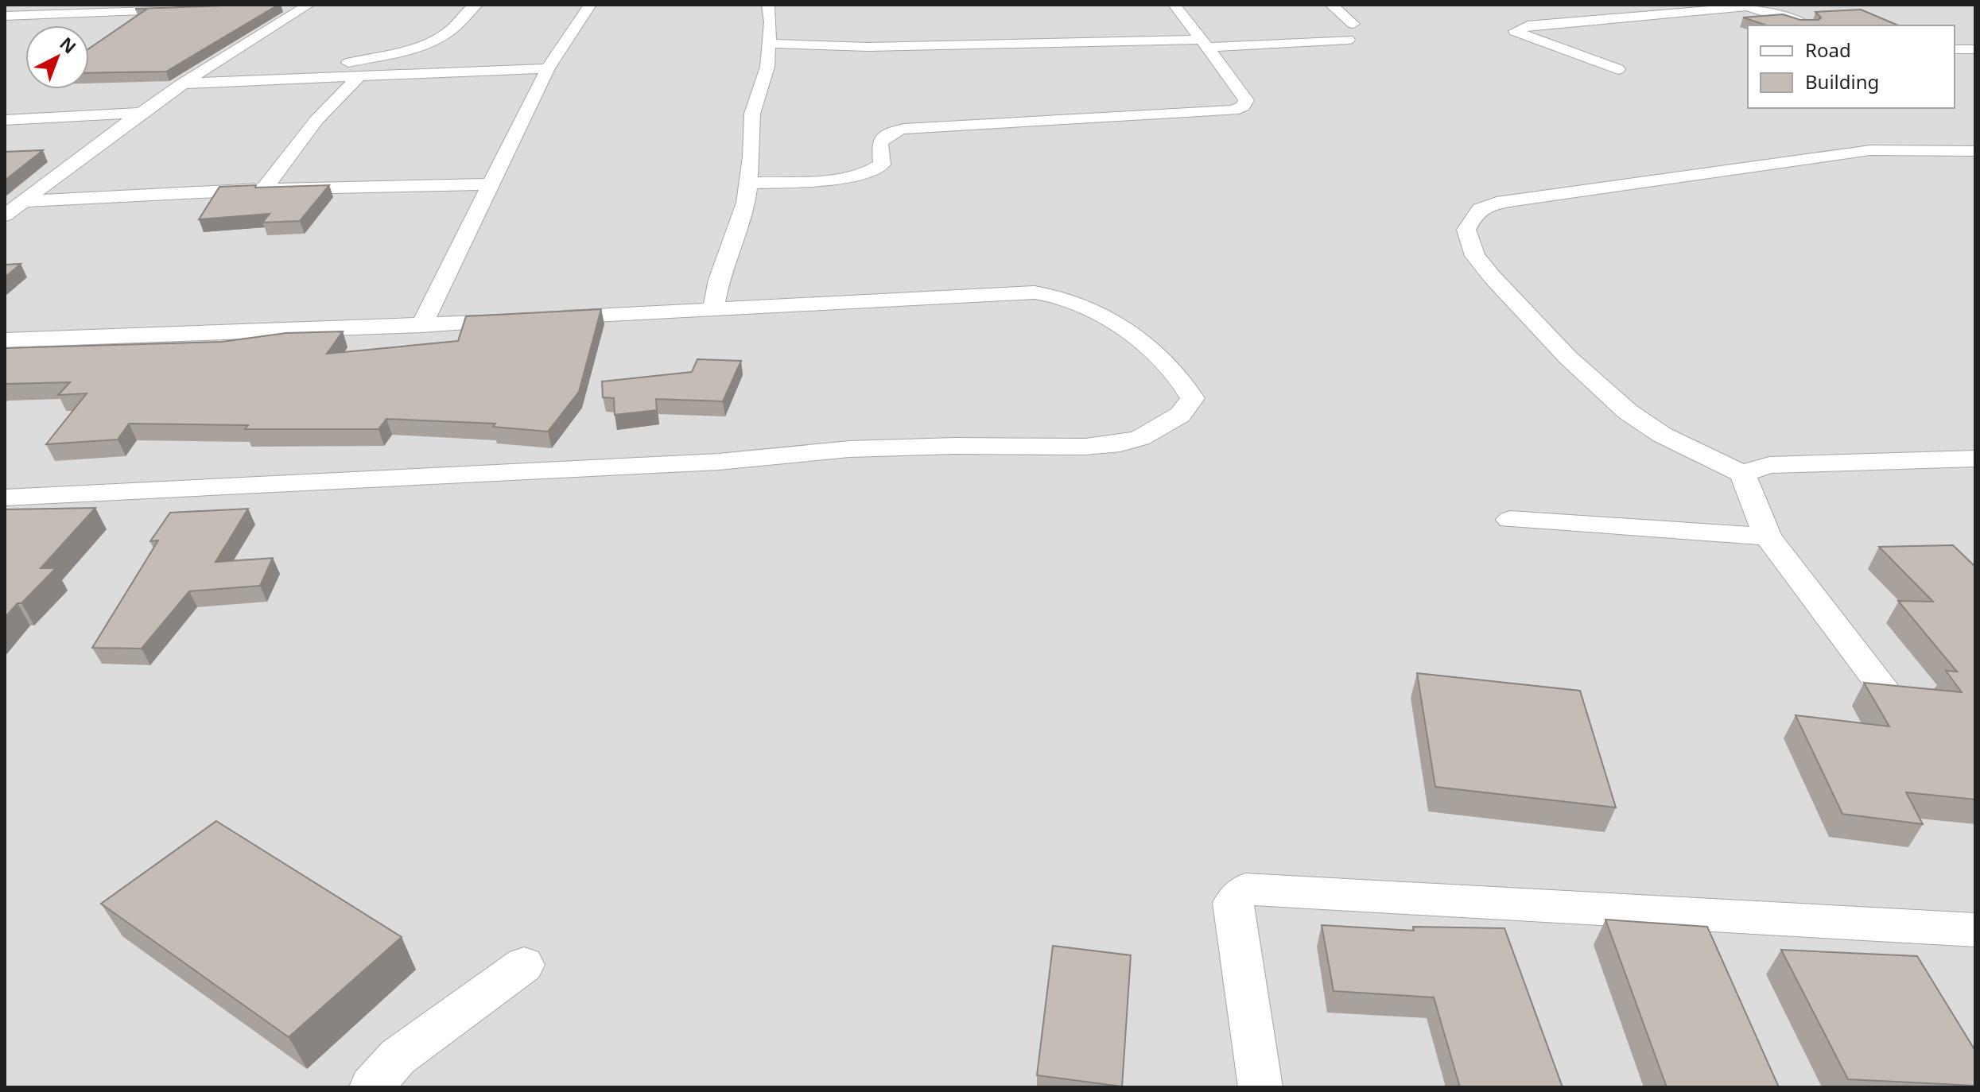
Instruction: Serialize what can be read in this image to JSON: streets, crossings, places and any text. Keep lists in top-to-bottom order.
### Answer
{
  "legend": ["Road", "Building"],
  "north": "top right"
}
